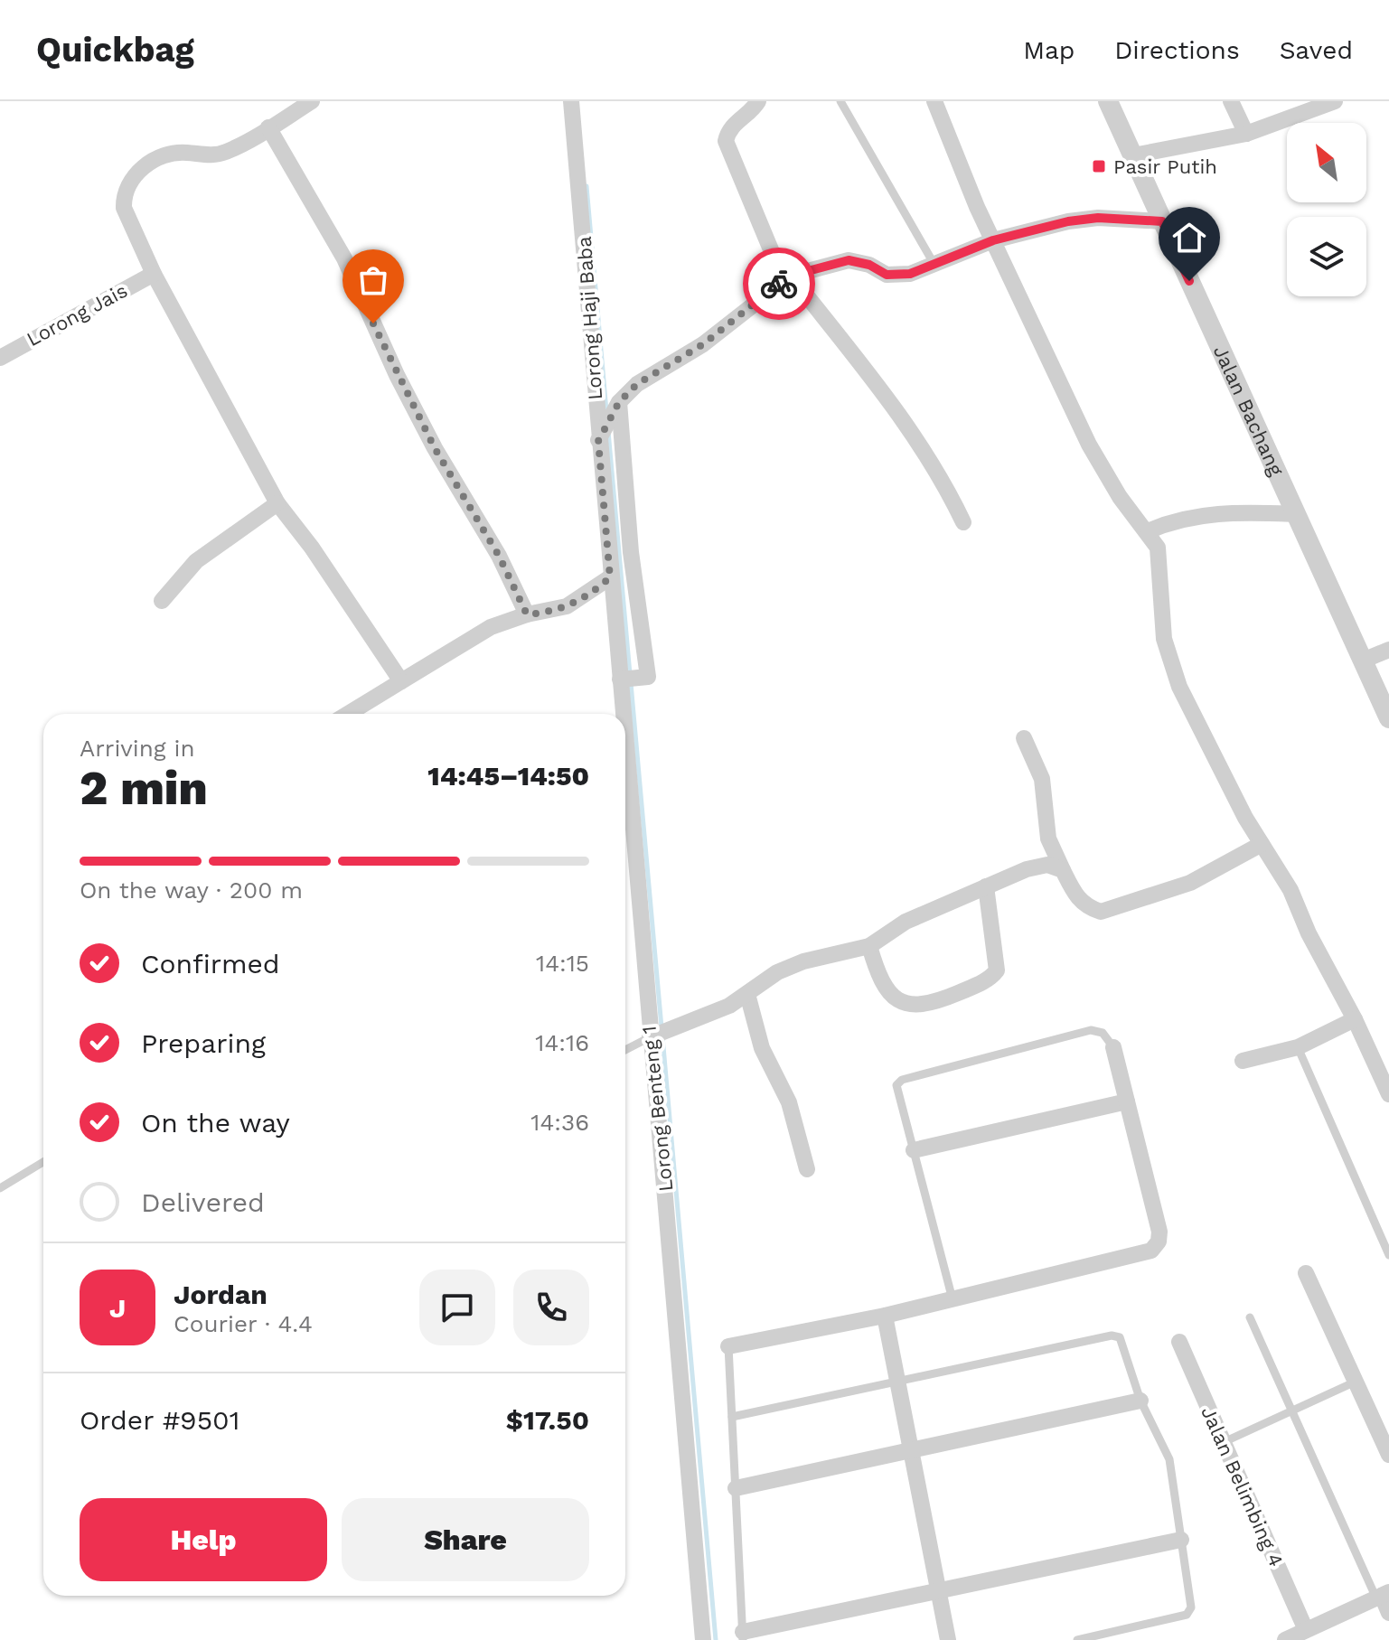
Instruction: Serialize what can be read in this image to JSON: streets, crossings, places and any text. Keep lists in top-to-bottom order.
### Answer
{
  "streets": {
    "street": [
      "Lorong Jais",
      "Lorong Haji Baba",
      "Jalan Bachang",
      "Lorong Benteng 1",
      "Jalan Belimbing 4"
    ]
  },
  "crossings": [
    ["Lorong Haji Baba", "Lorong Benteng 1"]
  ],
  "places": {
    "transit": ["Pasir Putih"]
  },
  "north": "top left",
  "page": {
    "header": "Quickbag",
    "nav": ["Map", "Directions", "Saved"],
    "heading": ["2 min", "Arriving in", "14:45–14:50"],
    "panel": [
      "Jordan",
      "Courier · 4.4",
      "Order #9501",
      "$17.50"
    ],
    "bar": "On the way · 200 m",
    "list": [
      ["Confirmed", "14:15"],
      ["Preparing", "14:16"],
      ["On the way", "14:36"],
      "Delivered"
    ],
    "round": "J",
    "buttons": ["Help", "Share"]
  }
}
